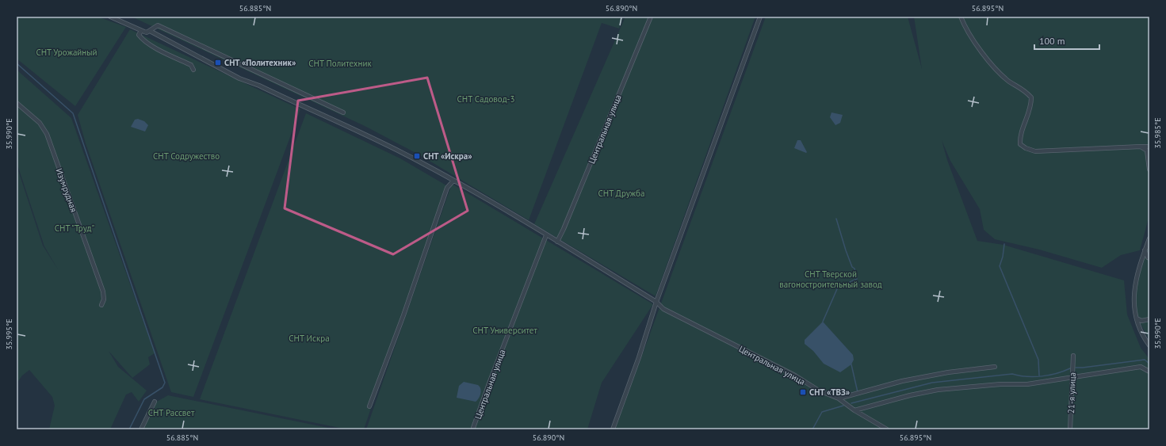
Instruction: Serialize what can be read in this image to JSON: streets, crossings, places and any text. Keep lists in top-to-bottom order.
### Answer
{
  "streets": {
    "street": ["Центральная улица", "Изумрудная", "21-я улица"]
  },
  "parks": [
    "СНТ Урожайный",
    "СНТ Политехник",
    "СНТ Садовод-3",
    "СНТ Содружество",
    "СНТ Дружба",
    "СНТ \"Труд\"",
    "СНТ Тверской вагоностроительный завод",
    "СНТ Университет",
    "СНТ Искра",
    "СНТ Рассвет"
  ],
  "places": {
    "transit": ["СНТ «Политехник»", "СНТ «Искра»", "СНТ «ТВЗ»"]
  },
  "scale_bar": "100 m",
  "coordinates": [
    "56.885°N",
    "56.890°N",
    "56.895°N",
    "35.985°E",
    "35.990°E",
    "35.995°E"
  ]
}
